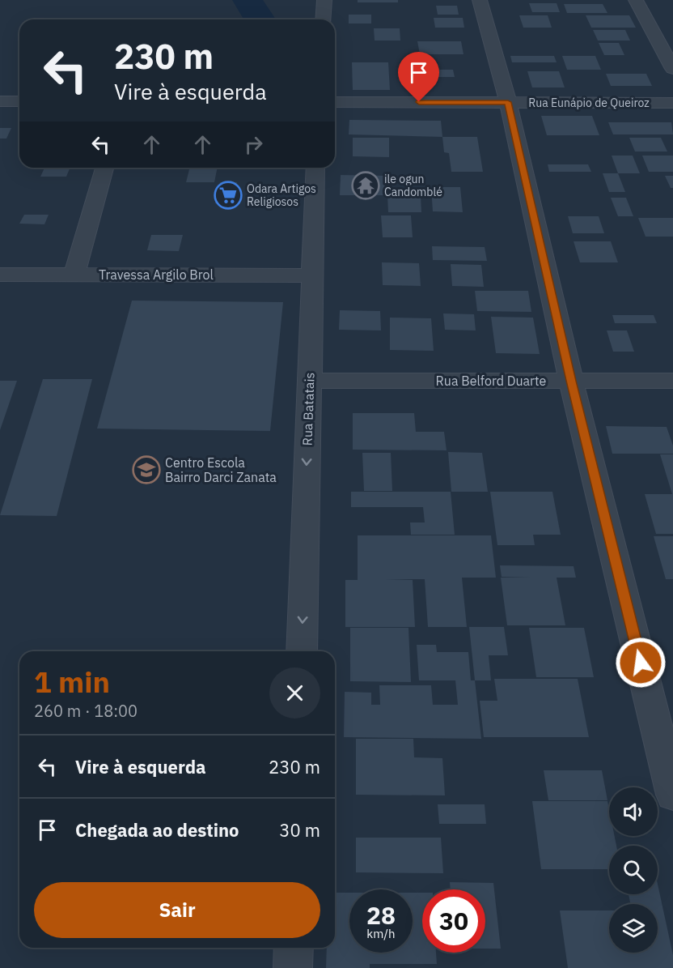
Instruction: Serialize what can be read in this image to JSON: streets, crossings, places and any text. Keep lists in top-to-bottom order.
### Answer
{
  "streets": {
    "street": [
      "Rua Eunápio de Queiroz",
      "Travessa Argilo Brol",
      "Rua Belford Duarte",
      "Rua Batatais"
    ]
  },
  "crossings": [
    ["Travessa Argilo Brol", "Rua Batatais"],
    ["Rua Belford Duarte", "Rua Batatais"]
  ],
  "one_way": ["Rua Batatais"],
  "places": {
    "temple": ["ile ogun Candomblé"],
    "supermarket": ["Odara Artigos Religiosos"],
    "school or university": ["Centro Escola Bairro Darci Zanata"]
  },
  "page": {
    "turn": ["230 m", "Vire à esquerda"],
    "heading": ["1 min", "260 m · 18:00"],
    "list": [
      {
        "name": "Vire à esquerda",
        "value": "230 m"
      },
      {
        "name": "Chegada ao destino",
        "value": "30 m"
      }
    ],
    "buttons": "Sair",
    "speed": "28 km/h",
    "limit": "30"
  }
}
